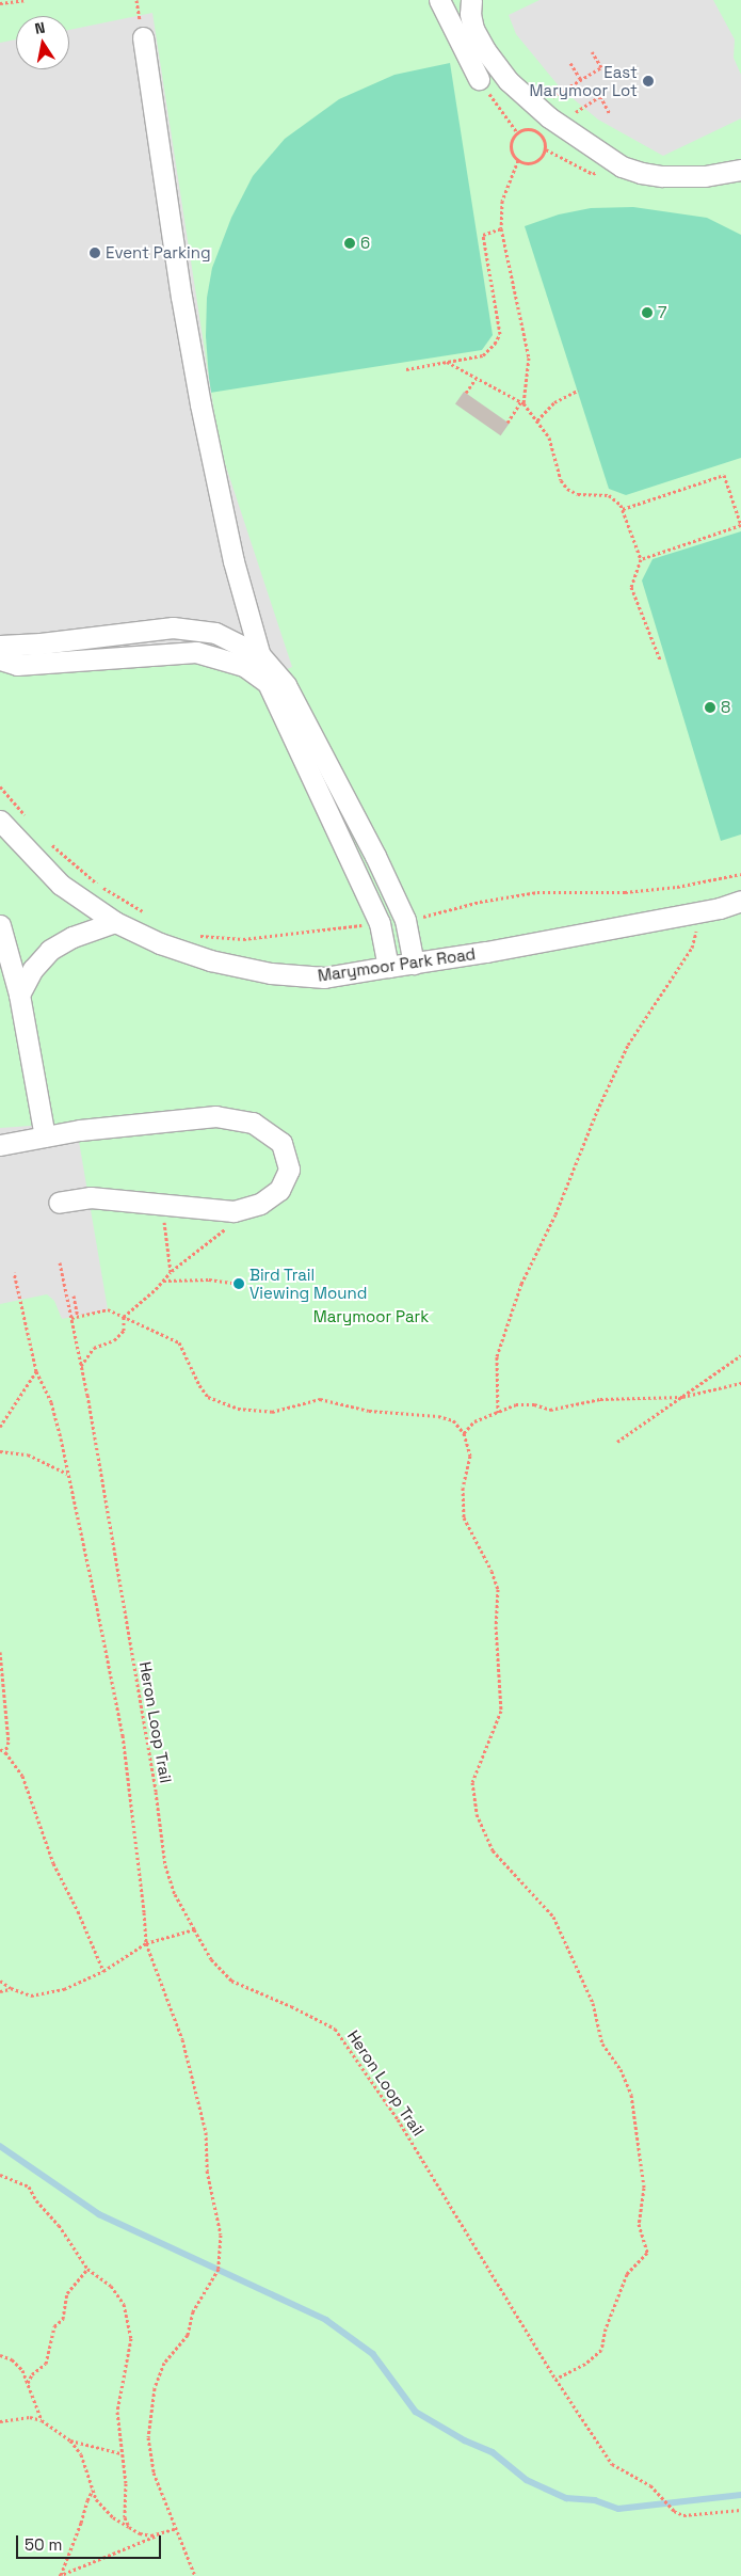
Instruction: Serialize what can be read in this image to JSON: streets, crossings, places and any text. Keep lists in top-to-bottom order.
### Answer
{
  "streets": {
    "street": ["Marymoor Park Road"],
    "path": ["Heron Loop Trail"]
  },
  "parks": ["Marymoor Park"],
  "places": [
    "East Marymoor Lot",
    "6",
    "Event Parking",
    "7",
    "8",
    "Bird Trail Viewing Mound"
  ],
  "scale_bar": "50 m",
  "north": "top"
}
